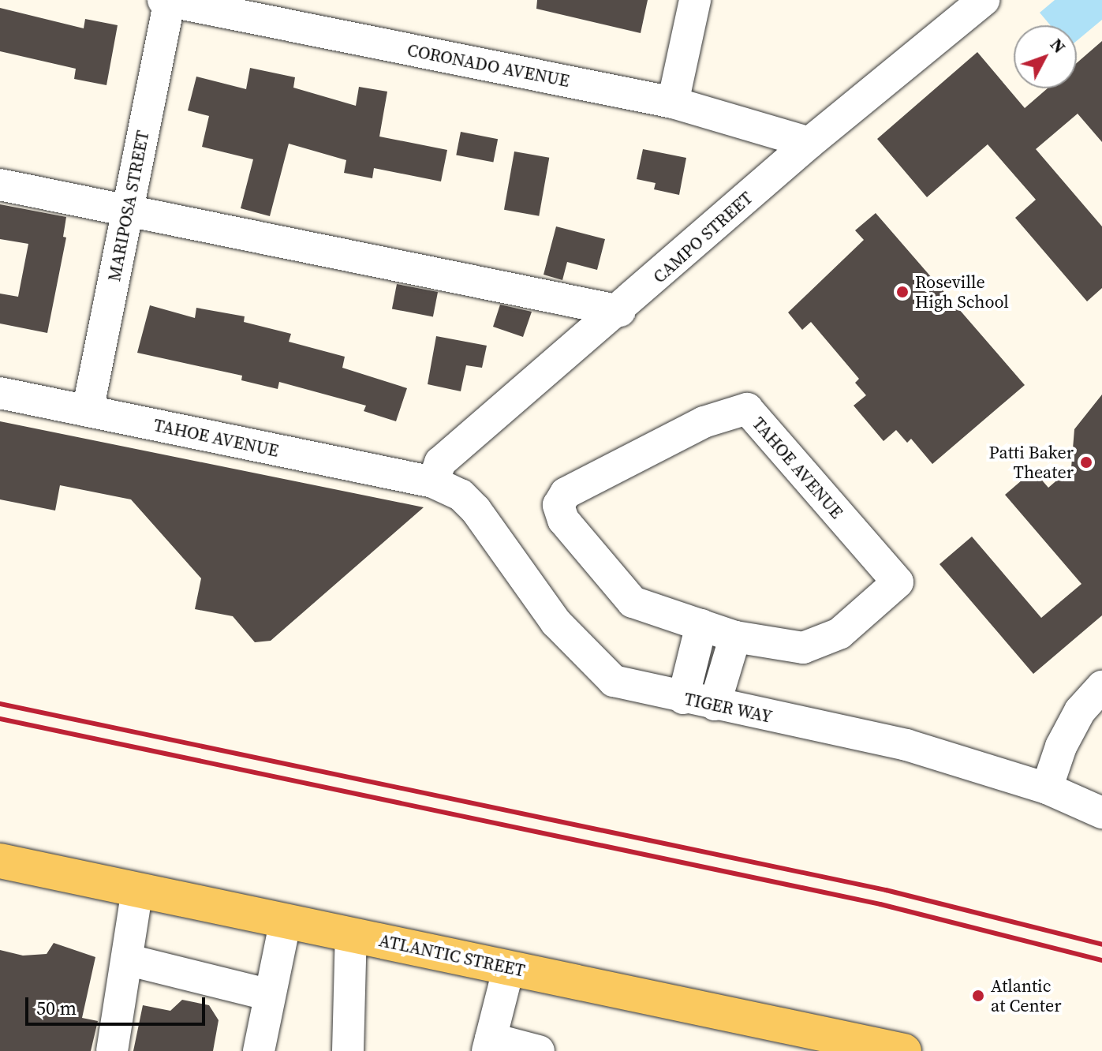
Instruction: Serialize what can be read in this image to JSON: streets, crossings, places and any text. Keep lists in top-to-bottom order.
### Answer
{
  "streets": {
    "main road": ["ATLANTIC STREET"],
    "street": [
      "CORONADO AVENUE",
      "MARIPOSA STREET",
      "CAMPO STREET",
      "TAHOE AVENUE",
      "TIGER WAY"
    ]
  },
  "crossings": [
    ["CORONADO AVENUE", "MARIPOSA STREET"],
    ["CORONADO AVENUE", "CAMPO STREET"],
    ["MARIPOSA STREET", "TAHOE AVENUE"],
    ["CAMPO STREET", "TAHOE AVENUE"],
    ["CAMPO STREET", "TIGER WAY"],
    ["TAHOE AVENUE", "TIGER WAY"]
  ],
  "places": ["Roseville High School", "Patti Baker Theater", "Atlantic at Center"],
  "scale_bar": "50 m",
  "north": "top right"
}
